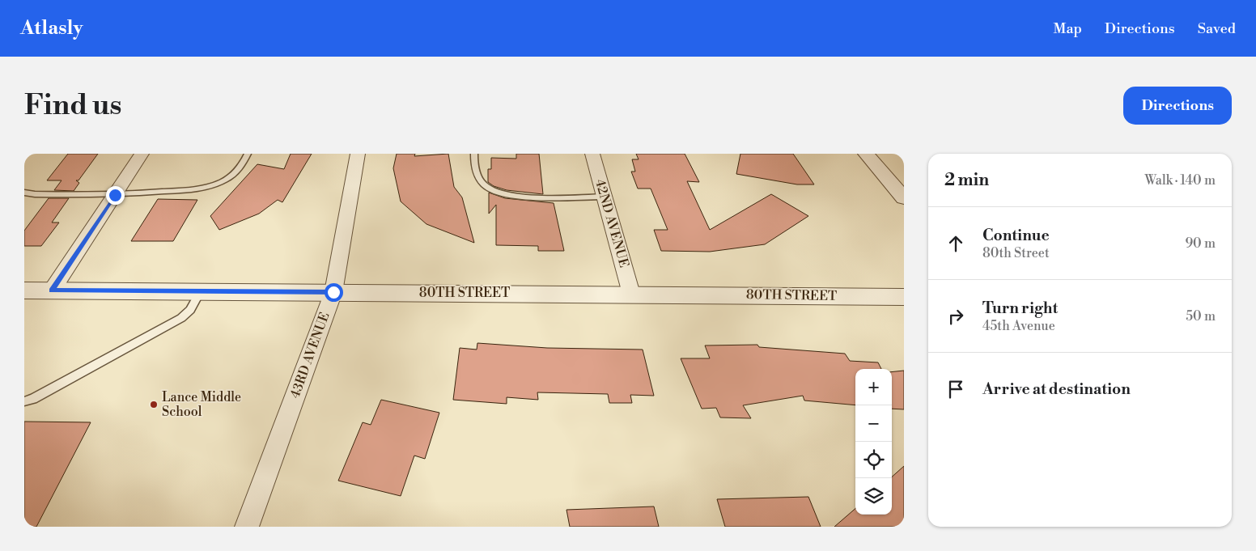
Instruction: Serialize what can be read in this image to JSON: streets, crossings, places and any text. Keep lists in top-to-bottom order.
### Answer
{
  "streets": {
    "street": ["42ND AVENUE", "80TH STREET", "43RD AVENUE"]
  },
  "crossings": [
    ["42ND AVENUE", "80TH STREET"],
    ["80TH STREET", "43RD AVENUE"]
  ],
  "places": ["Lance Middle School"],
  "page": {
    "header": "Atlasly",
    "nav": ["Map", "Directions", "Saved"],
    "buttons": "Directions",
    "title": "Find us",
    "heading": ["2 min", "Walk · 140 m"],
    "list": [
      ["Continue", "80th Street", "90 m"],
      ["Turn right", "45th Avenue", "50 m"],
      "Arrive at destination"
    ],
    "map_buttons": ["+", "−"]
  }
}
